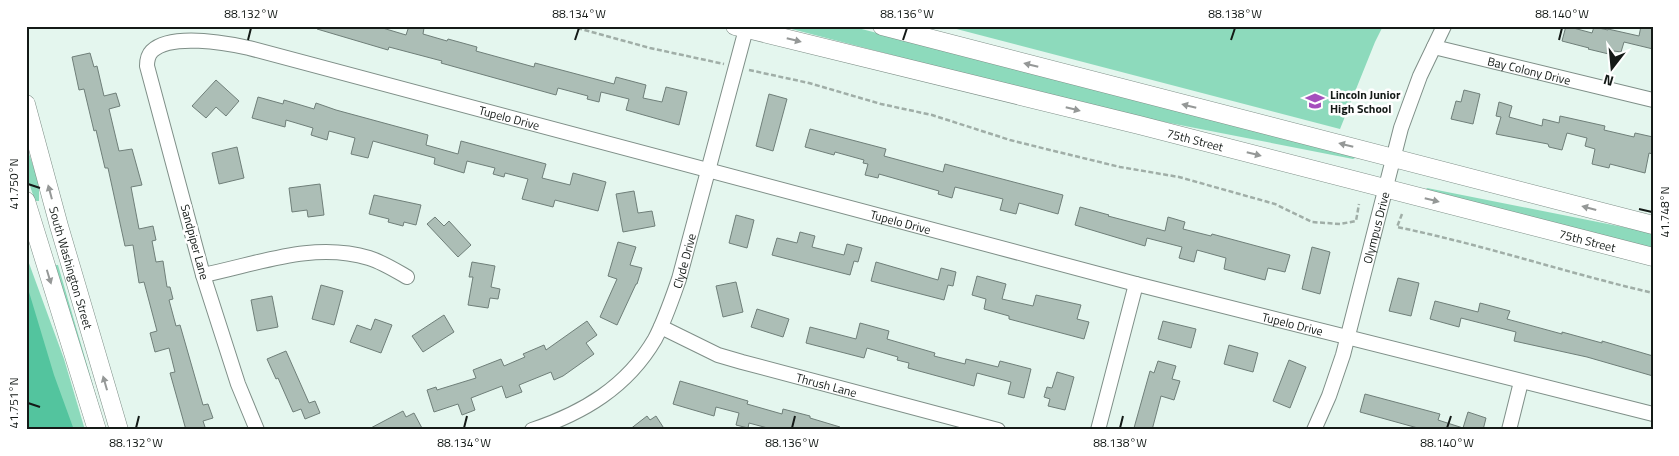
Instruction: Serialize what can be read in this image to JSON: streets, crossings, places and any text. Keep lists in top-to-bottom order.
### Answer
{
  "streets": {
    "main road": ["75th Street", "South Washington Street"],
    "street": [
      "Bay Colony Drive",
      "Tupelo Drive",
      "Olympus Drive",
      "Sandpiper Lane",
      "Clyde Drive",
      "Thrush Lane"
    ]
  },
  "crossings": [
    ["Bay Colony Drive", "Olympus Drive"],
    ["Tupelo Drive", "Olympus Drive"],
    ["Tupelo Drive", "Sandpiper Lane"],
    ["Tupelo Drive", "Clyde Drive"],
    ["75th Street", "Olympus Drive"],
    ["75th Street", "Clyde Drive"],
    ["Clyde Drive", "Thrush Lane"]
  ],
  "places": {
    "school or university": ["Lincoln Junior High School"]
  },
  "north": "bottom",
  "coordinates": [
    "88.132°W",
    "88.134°W",
    "88.136°W",
    "88.138°W",
    "88.140°W",
    "41.750°N",
    "41.748°N",
    "41.751°N"
  ]
}
